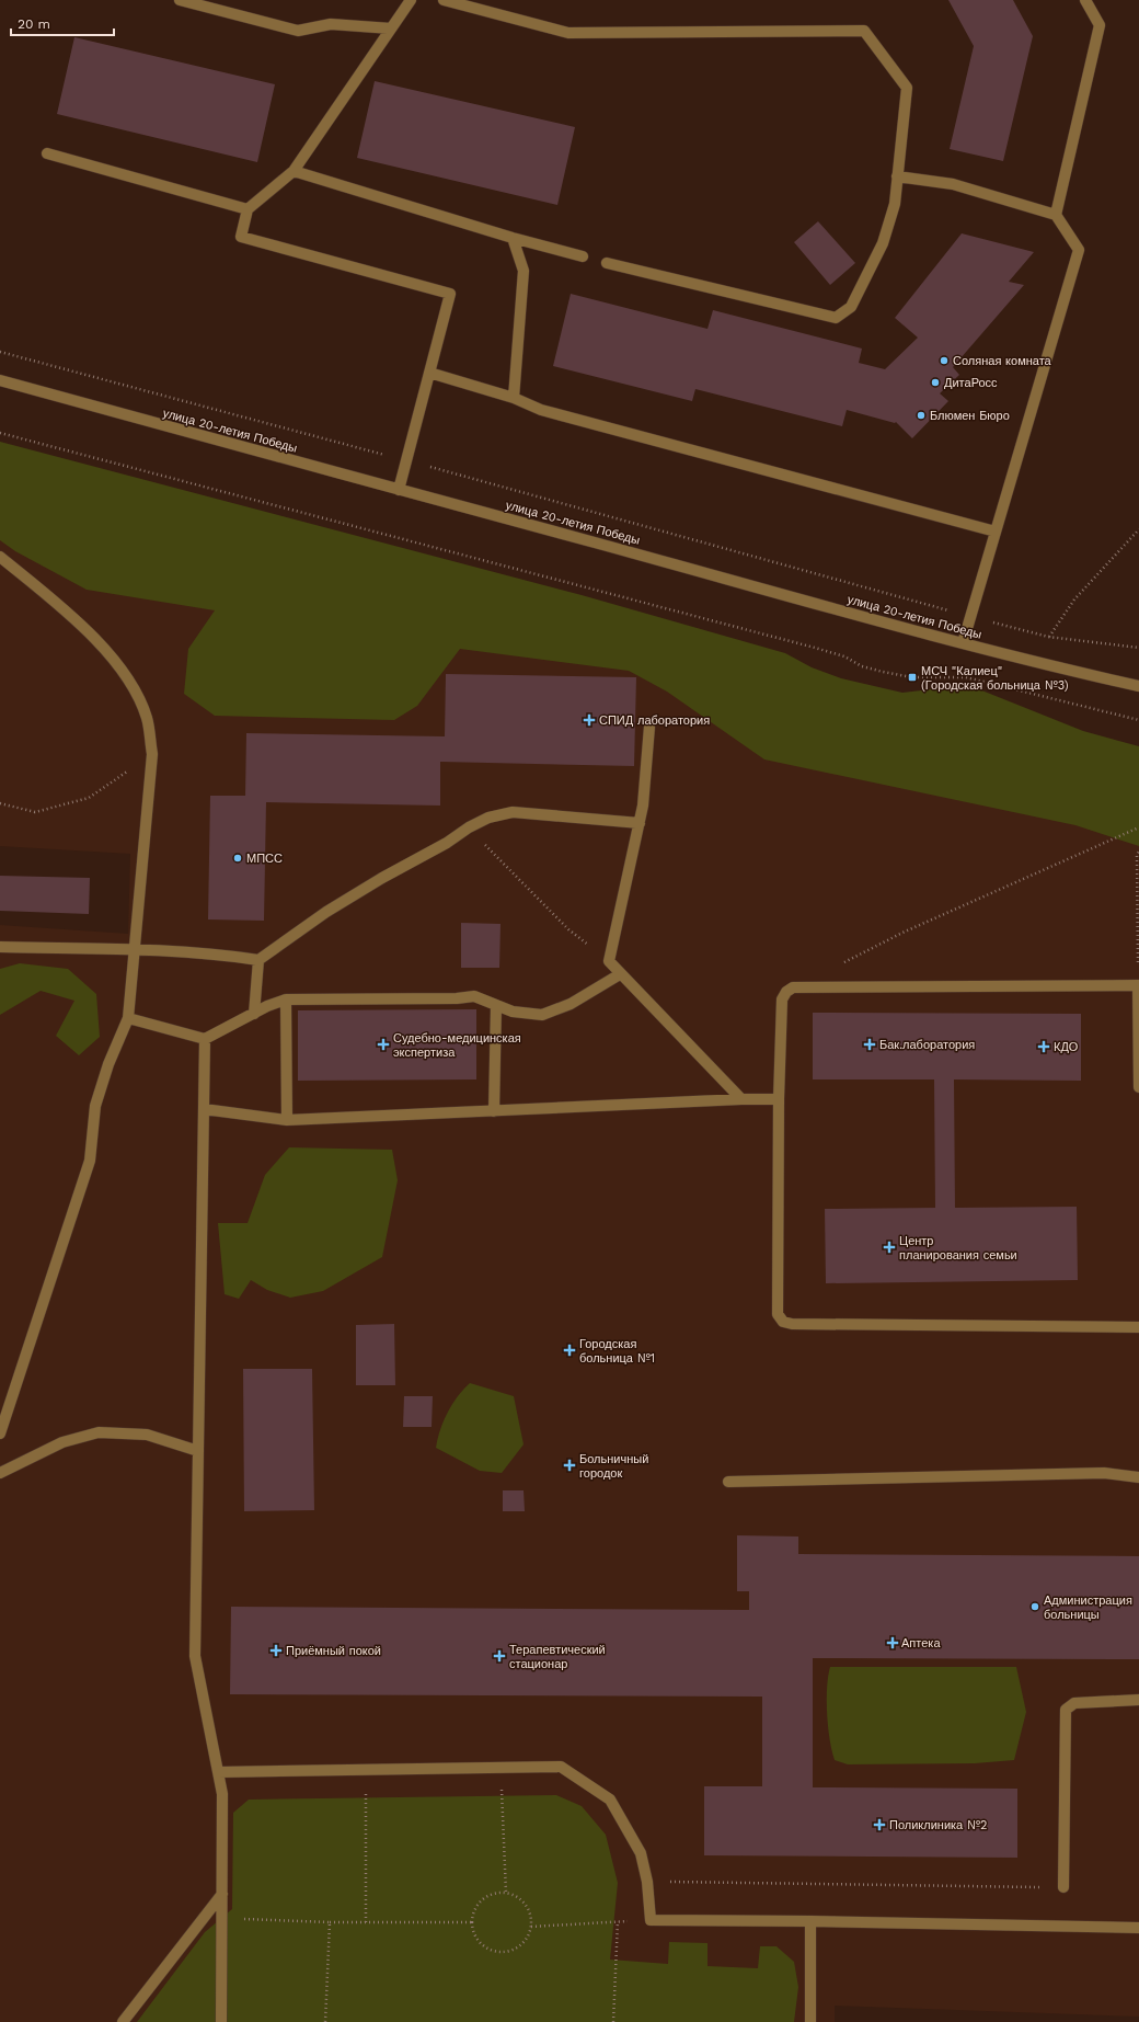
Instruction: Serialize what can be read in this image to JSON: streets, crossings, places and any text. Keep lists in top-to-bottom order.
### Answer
{
  "streets": {
    "street": ["улица 20-летия Победы"]
  },
  "places": {
    "other": [
      "Соляная комната",
      "ДитаРосс",
      "Блюмен Бюро",
      "МПСС",
      "Администрация больницы"
    ],
    "transit": ["МСЧ \"Калиец\" (Городская больница №3)"],
    "health": [
      "СПИД лаборатория",
      "Судебно-медицинская экспертиза",
      "Бак.лаборатория",
      "КДО",
      "Центр планирования семьи",
      "Городская больница №1",
      "Больничный городок",
      "Аптека",
      "Приёмный покой",
      "Терапевтический стационар",
      "Поликлиника №2"
    ]
  },
  "scale_bar": "20 m"
}
